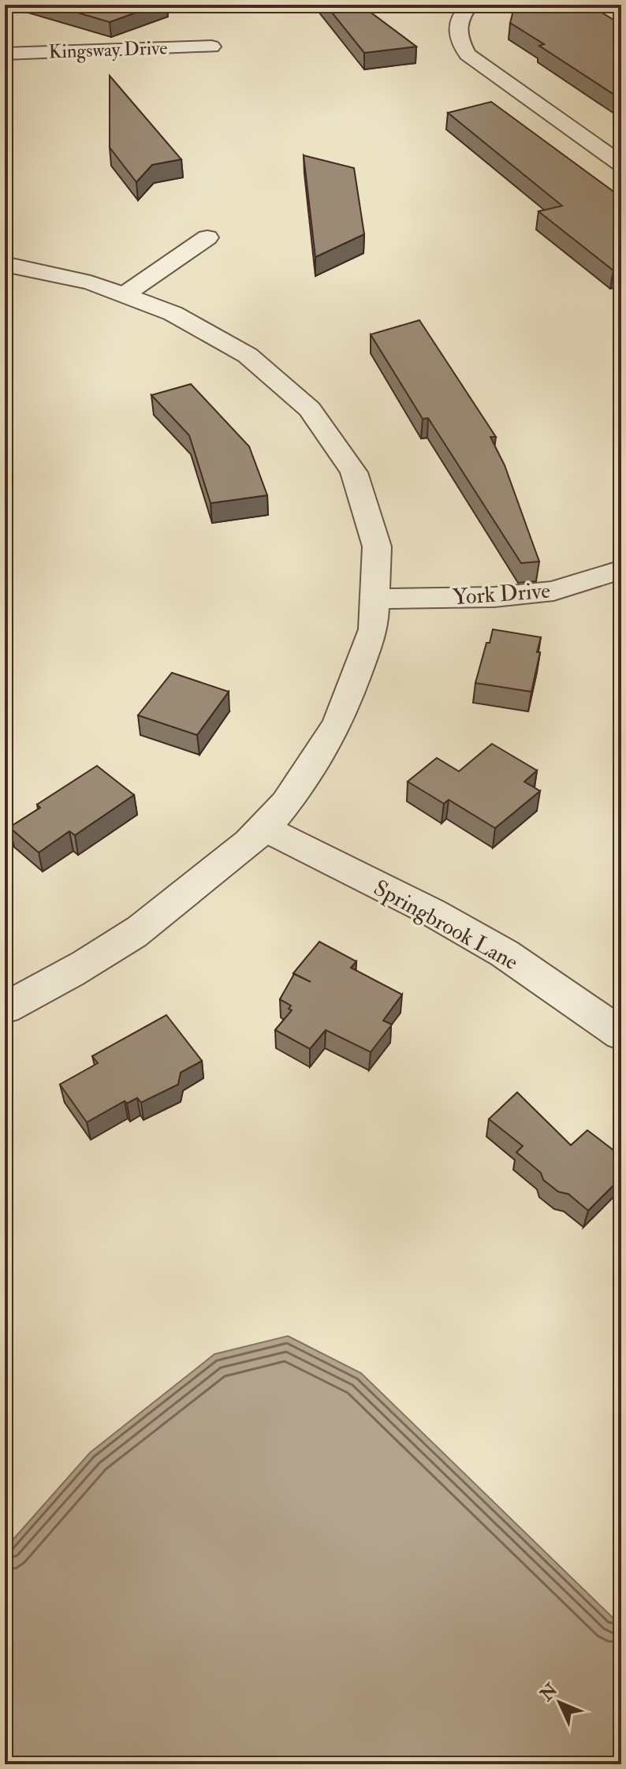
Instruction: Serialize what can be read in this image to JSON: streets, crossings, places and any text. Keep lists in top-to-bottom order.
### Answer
{
  "streets": {
    "street": ["Kingsway Drive", "York Drive", "Springbrook Lane"]
  },
  "north": "top left"
}
